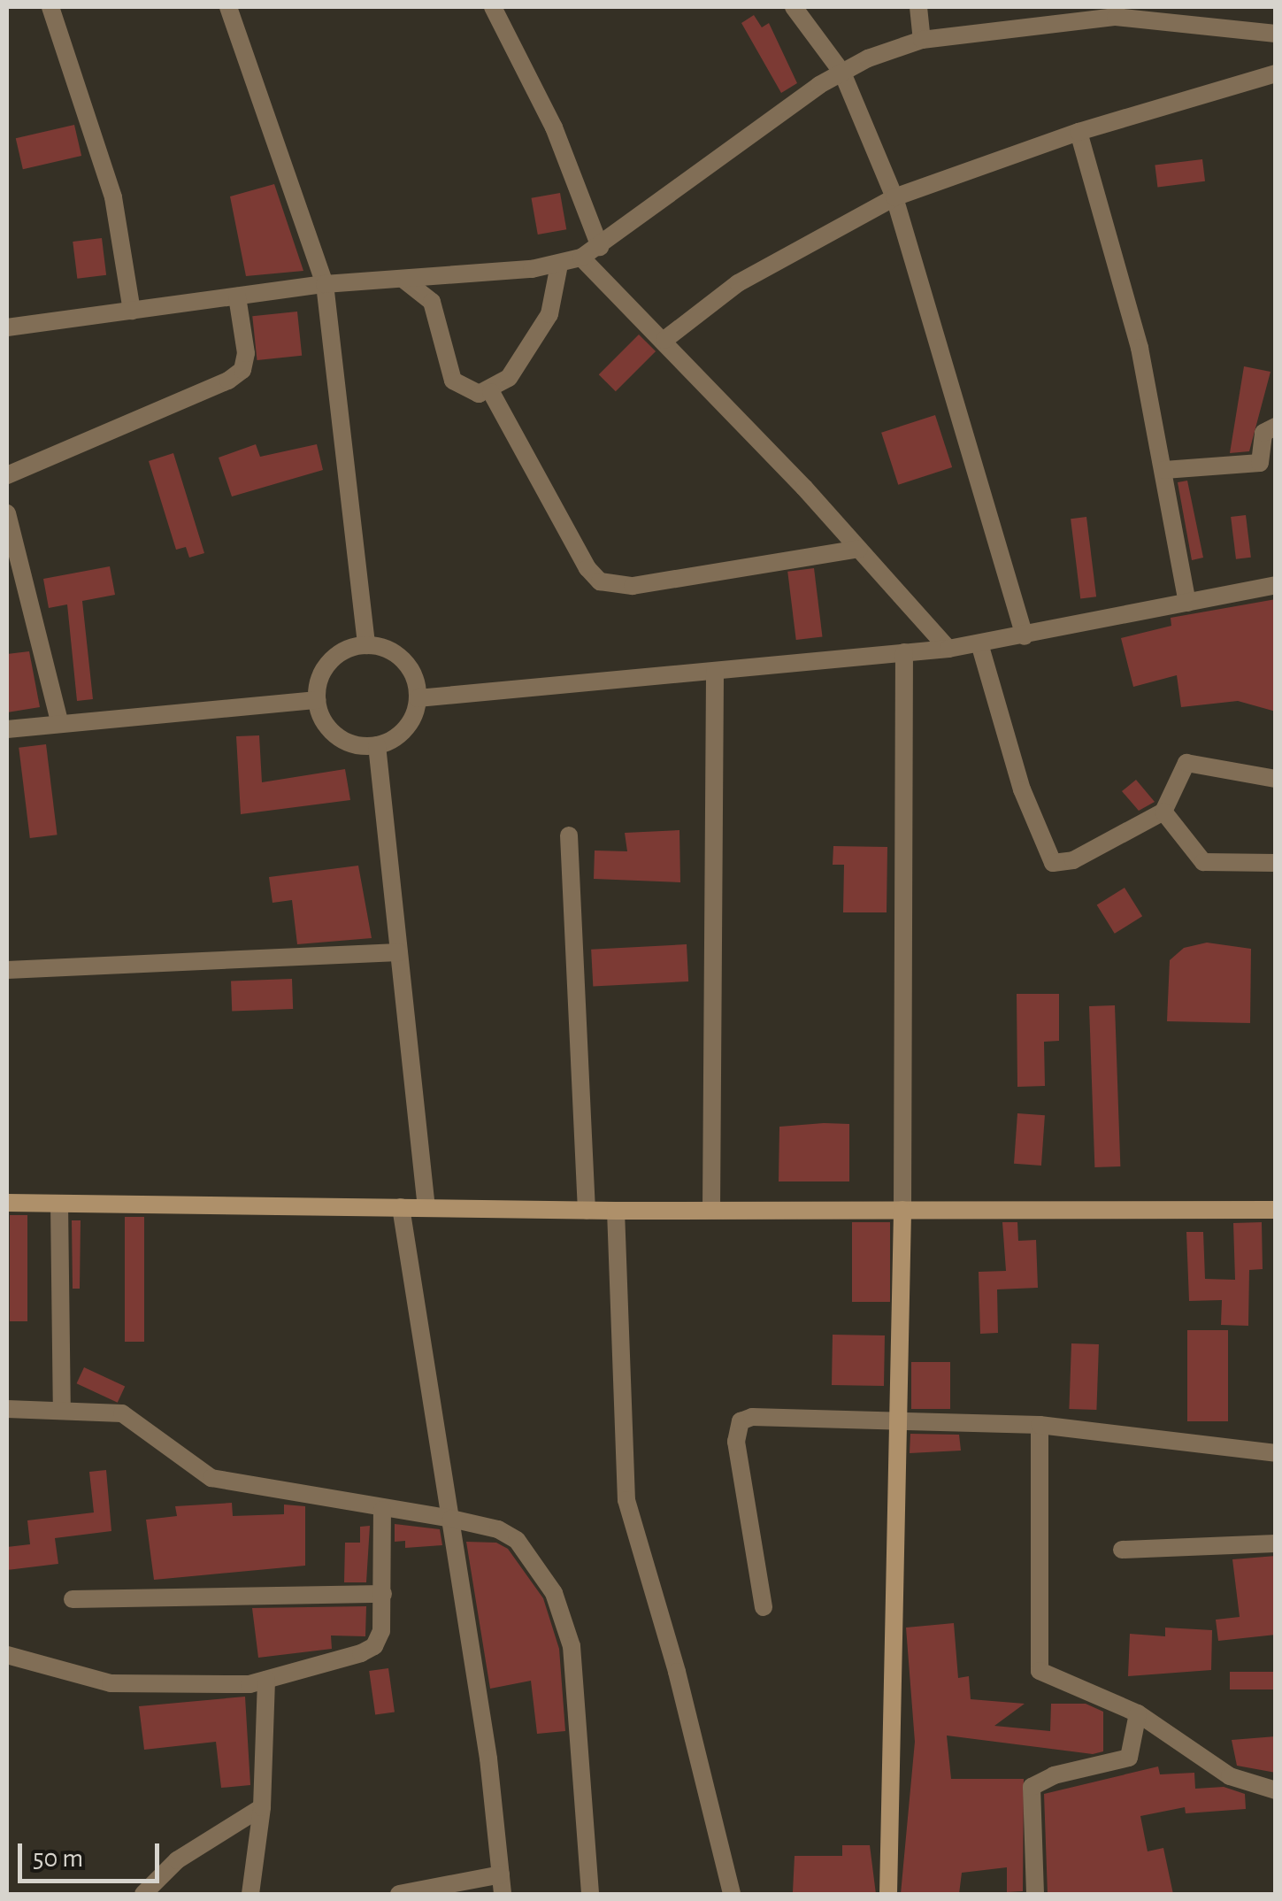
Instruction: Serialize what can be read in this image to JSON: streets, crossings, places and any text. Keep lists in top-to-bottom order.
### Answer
{
  "scale_bar": "50 m"
}
